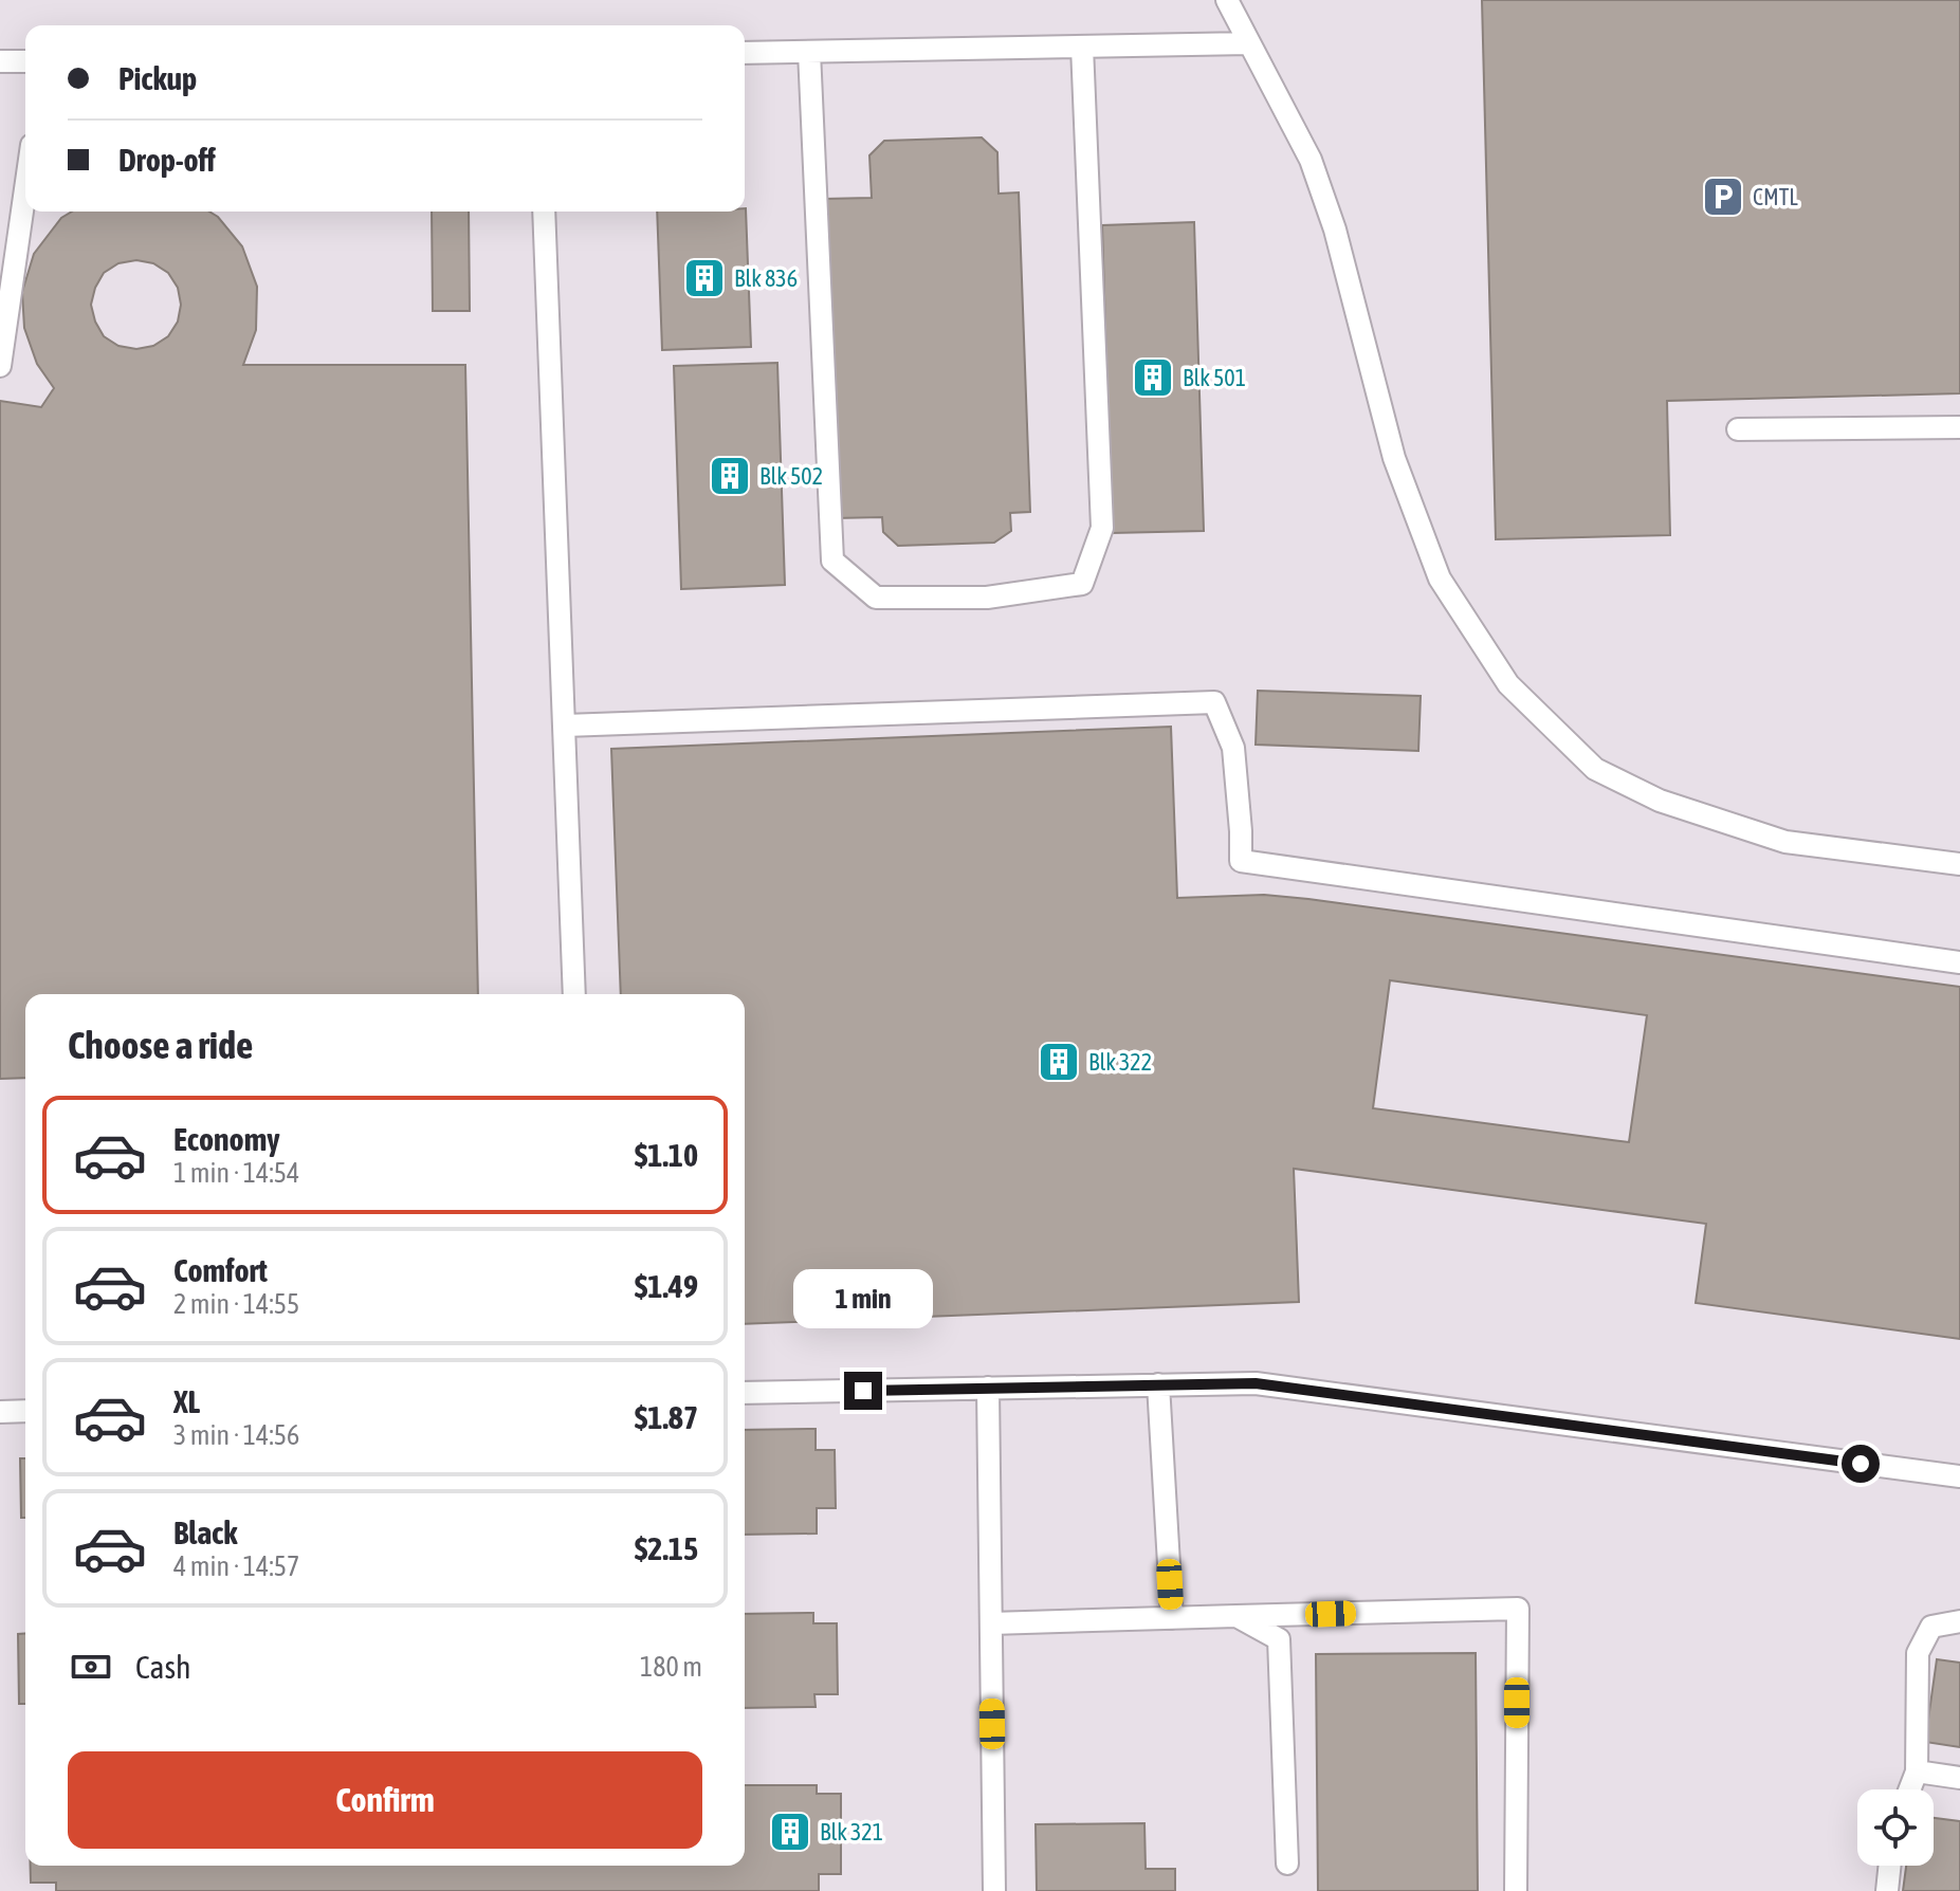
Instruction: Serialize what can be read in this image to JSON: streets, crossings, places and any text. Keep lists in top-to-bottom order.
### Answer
{
  "places": {
    "parking": ["CMTL"],
    "building": [
      "Blk 836",
      "Blk 501",
      "Blk 502",
      "Blk 322",
      "Blk 321"
    ]
  },
  "page": {
    "banner": ["Pickup", "Drop-off"],
    "heading": "Choose a ride",
    "list": [
      {
        "name": "Economy",
        "note": "1 min · 14:54",
        "value": "$1.10"
      },
      {
        "name": "Comfort",
        "note": "2 min · 14:55",
        "value": "$1.49"
      },
      {
        "name": "XL",
        "note": "3 min · 14:56",
        "value": "$1.87"
      },
      {
        "name": "Black",
        "note": "4 min · 14:57",
        "value": "$2.15"
      }
    ],
    "bubble": "1 min",
    "pay": ["Cash", "180 m"],
    "buttons": "Confirm"
  }
}
